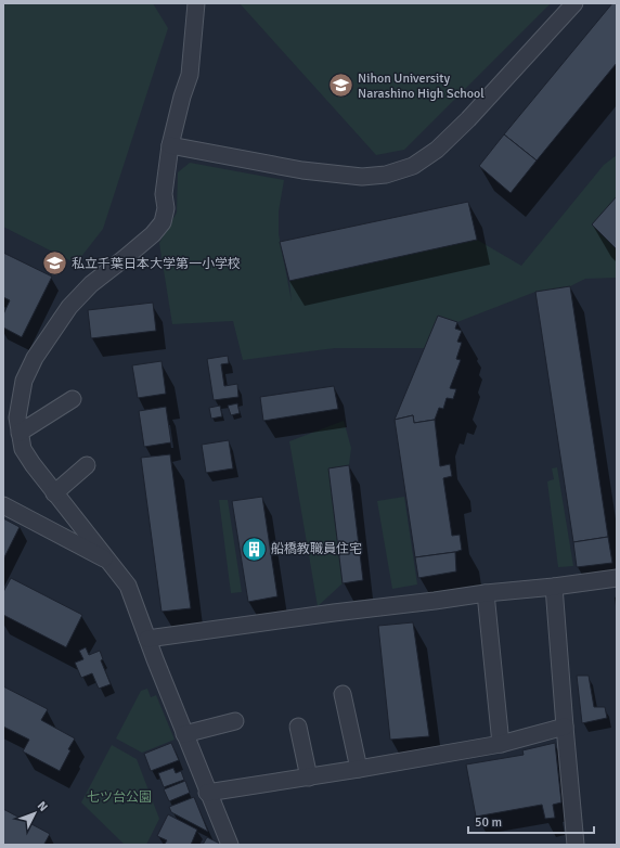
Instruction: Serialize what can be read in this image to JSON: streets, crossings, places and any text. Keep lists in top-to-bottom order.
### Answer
{
  "parks": ["七ツ台公園"],
  "places": {
    "school or university": ["Nihon University Narashino High School", "私立千葉日本大学第一小学校"],
    "building": ["船橋教職員住宅"]
  },
  "scale_bar": "50 m",
  "north": "top right"
}
